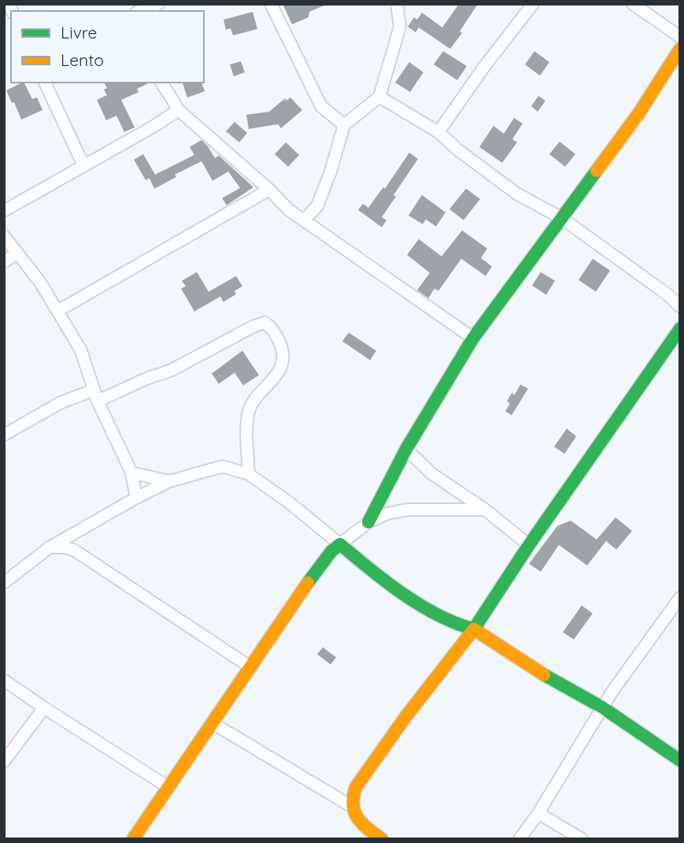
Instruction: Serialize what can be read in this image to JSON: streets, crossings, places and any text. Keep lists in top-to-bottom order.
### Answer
{
  "legend": ["Livre", "Lento"]
}
